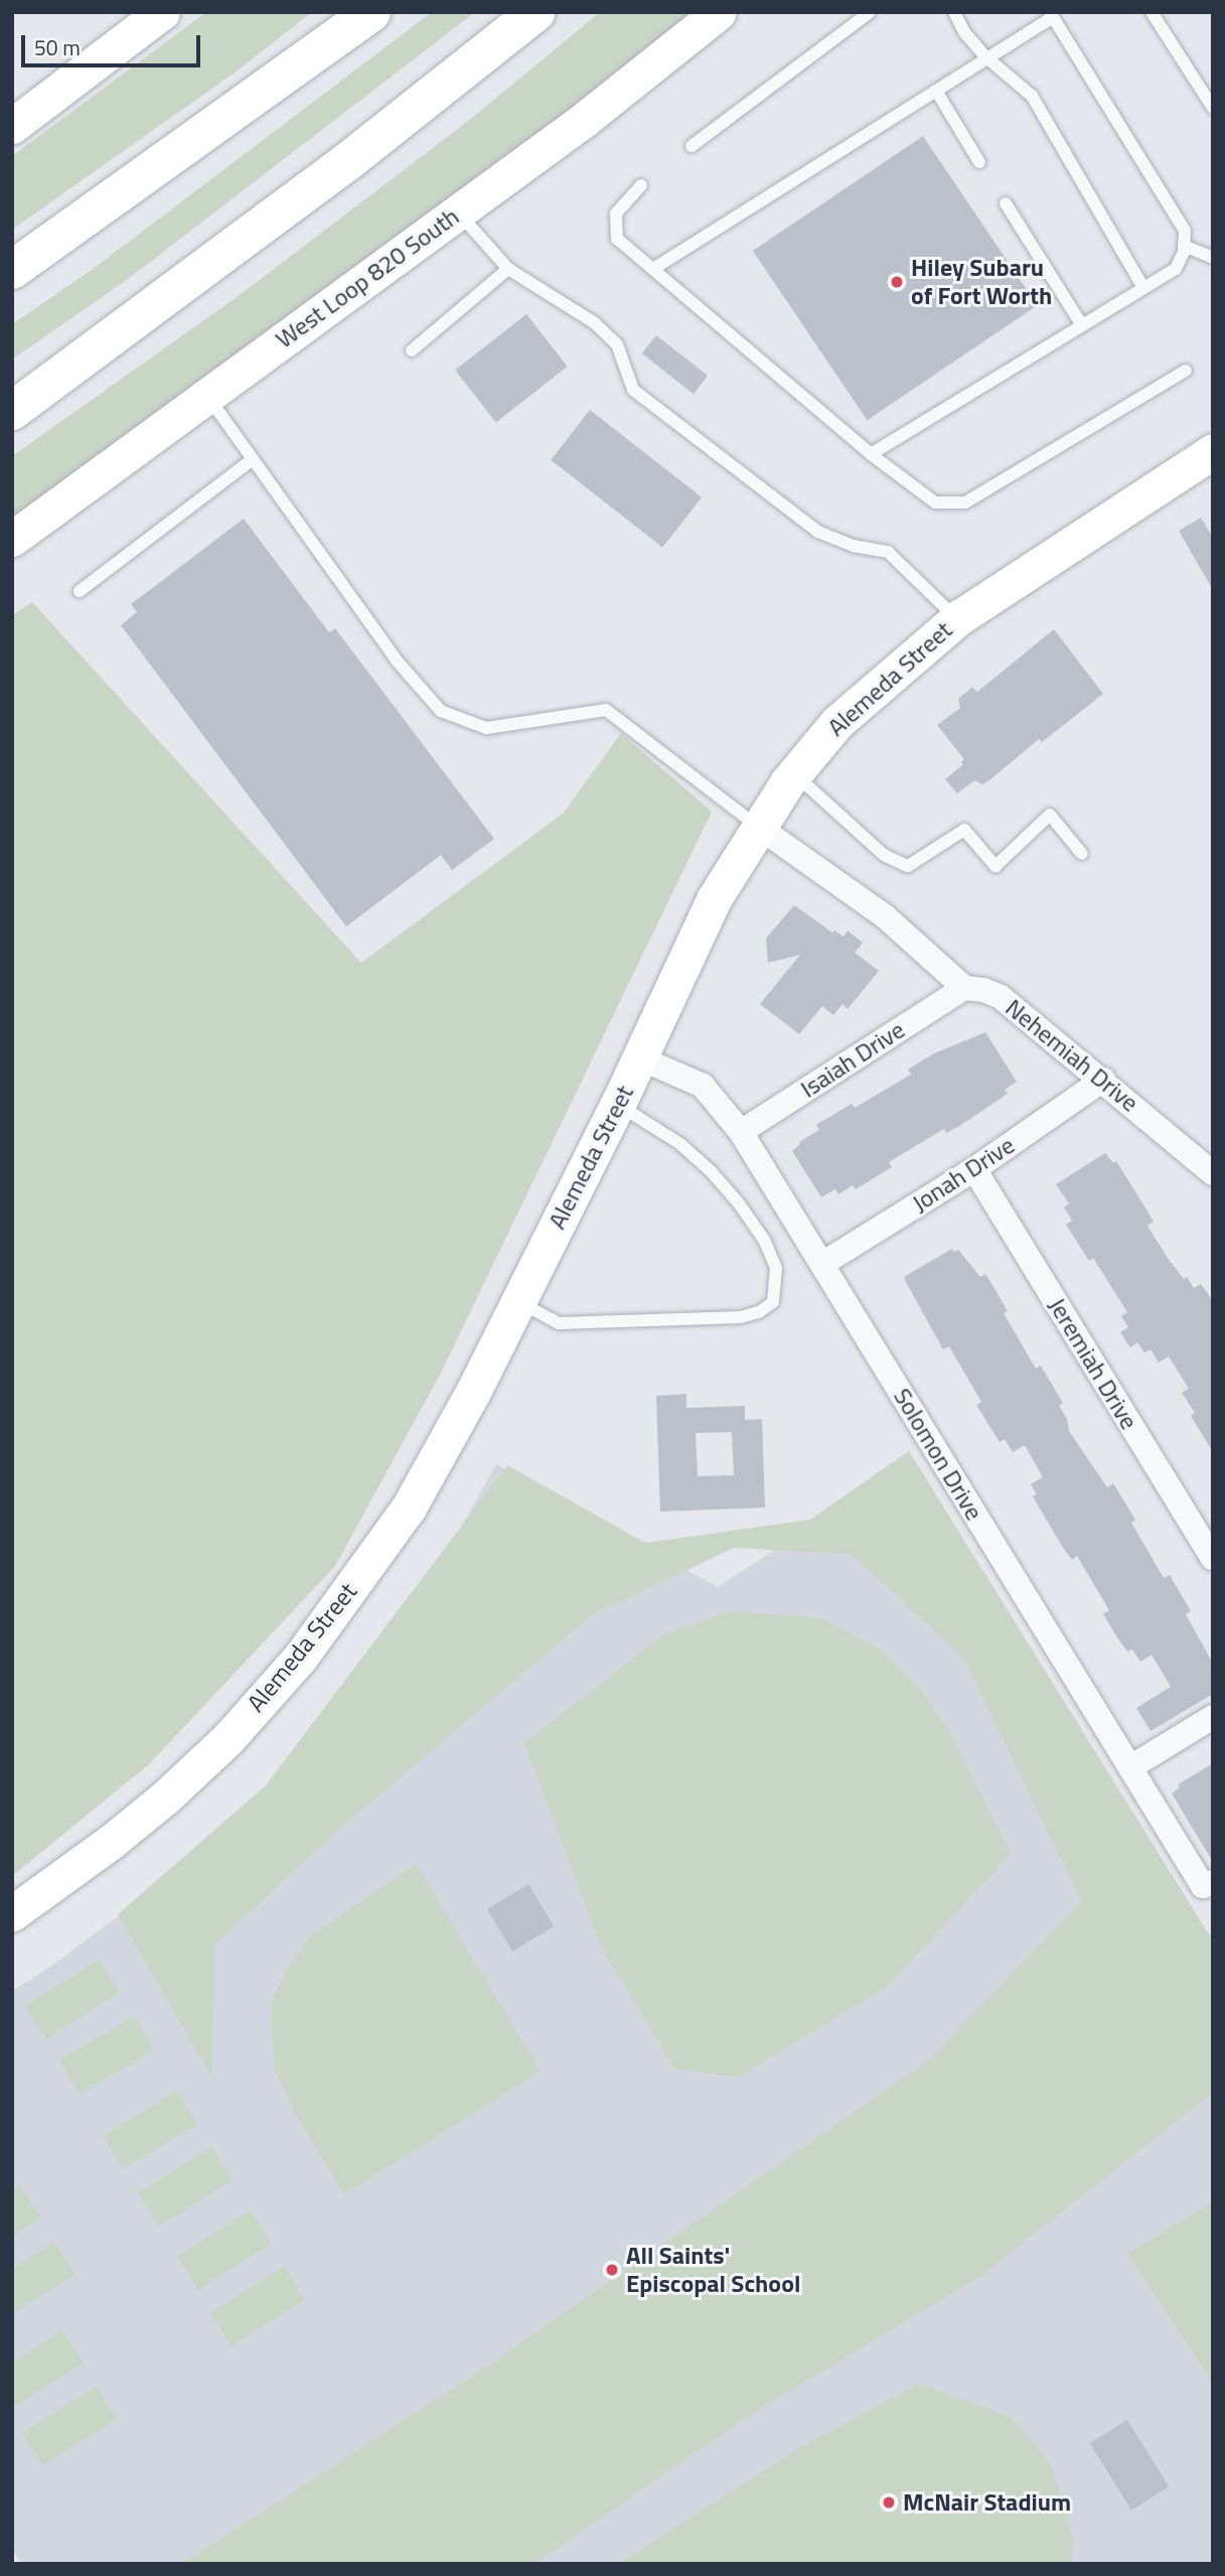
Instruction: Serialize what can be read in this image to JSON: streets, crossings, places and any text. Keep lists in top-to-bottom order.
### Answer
{
  "streets": {
    "street": [
      "West Loop 820 South",
      "Alemeda Street",
      "Nehemiah Drive",
      "Isaiah Drive",
      "Jonah Drive",
      "Jeremiah Drive",
      "Solomon Drive"
    ]
  },
  "crossings": [
    ["Alemeda Street", "Nehemiah Drive"],
    ["Alemeda Street", "Solomon Drive"],
    ["Nehemiah Drive", "Isaiah Drive"],
    ["Nehemiah Drive", "Jonah Drive"],
    ["Isaiah Drive", "Solomon Drive"],
    ["Jonah Drive", "Jeremiah Drive"],
    ["Jonah Drive", "Solomon Drive"]
  ],
  "places": ["Hiley Subaru of Fort Worth", "All Saints' Episcopal School", "McNair Stadium"],
  "scale_bar": "50 m"
}
